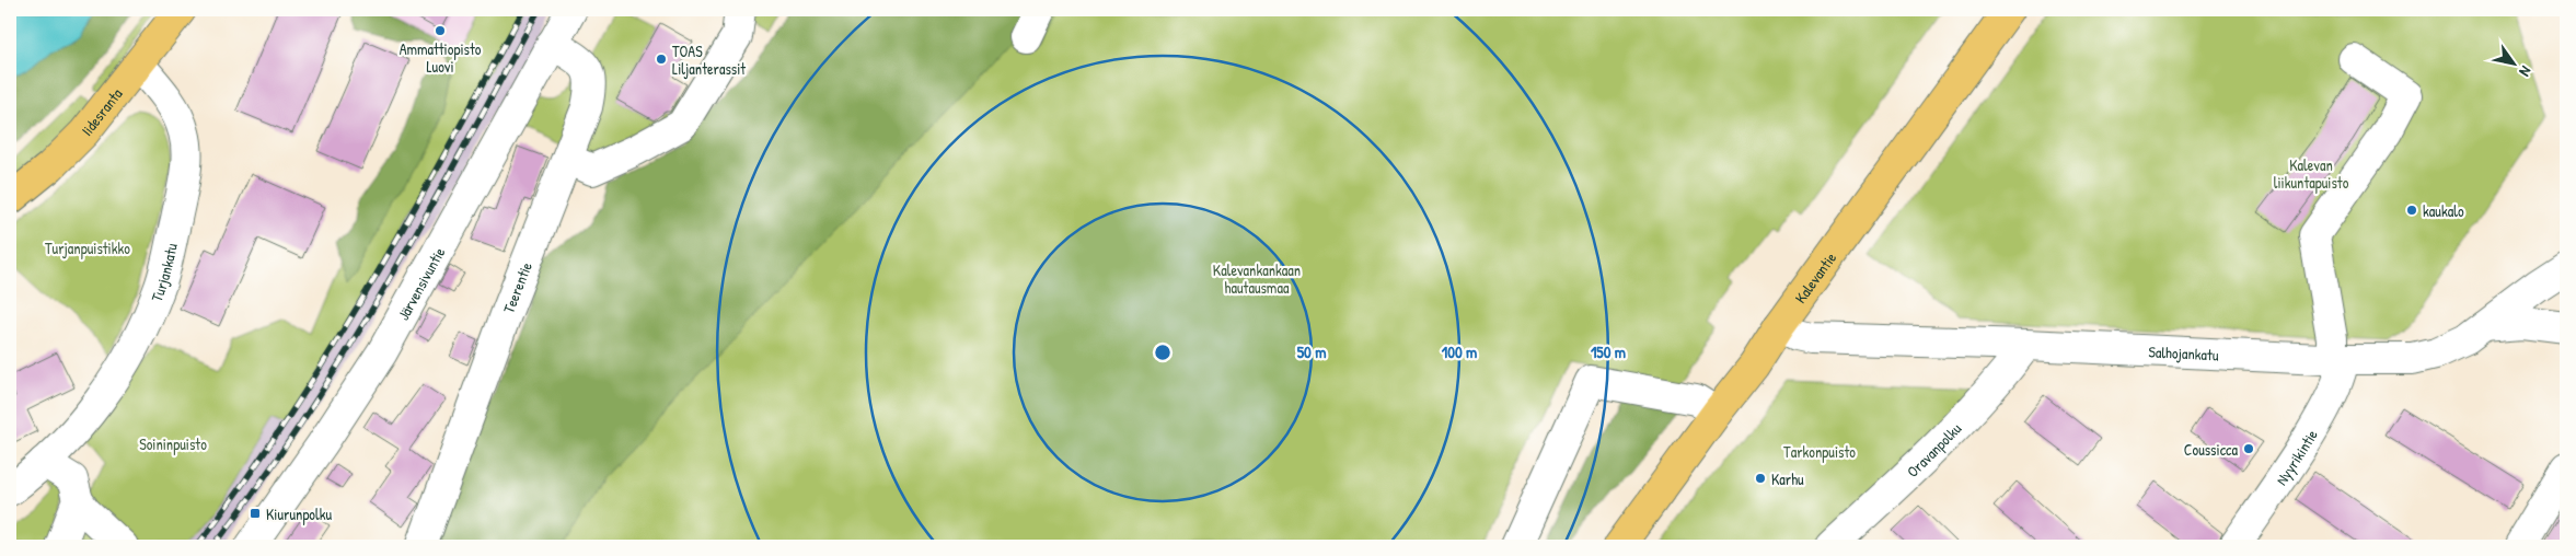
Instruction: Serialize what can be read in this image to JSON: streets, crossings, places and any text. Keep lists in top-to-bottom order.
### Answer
{
  "streets": {
    "main road": ["Iidesranta", "Kalevantie"],
    "street": [
      "Turjankatu",
      "Järvensivuntie",
      "Teerentie",
      "Salhojankatu",
      "Oravanpolku",
      "Nyyrikintie"
    ]
  },
  "crossings": [
    ["Iidesranta", "Turjankatu"],
    ["Kalevantie", "Salhojankatu"],
    ["Järvensivuntie", "Teerentie"],
    ["Salhojankatu", "Oravanpolku"],
    ["Salhojankatu", "Nyyrikintie"]
  ],
  "parks": [
    "Kalevan liikuntapuisto",
    "Turjanpuistikko",
    "Kalevankankaan hautausmaa",
    "Soininpuisto",
    "Tarkonpuisto"
  ],
  "places": {
    "other": [
      "Ammattiopisto Luovi",
      "TOAS Liljanterassit",
      "kaukalo",
      "Coussicca",
      "Karhu"
    ],
    "transit": ["Kiurunpolku"]
  },
  "north": "bottom right",
  "rings": ["50 m", "100 m", "150 m"]
}
